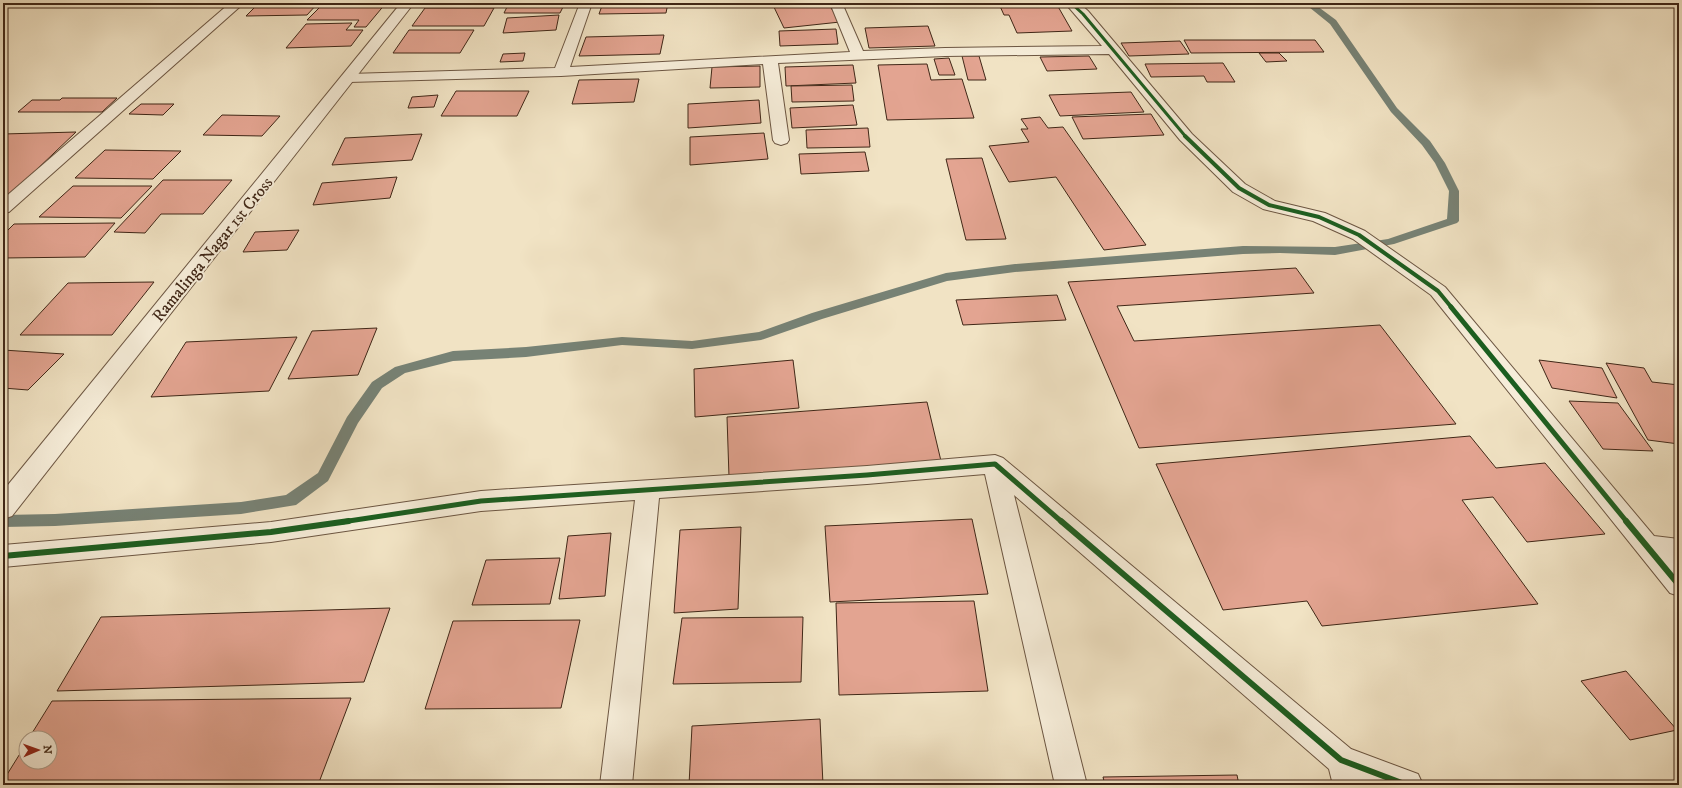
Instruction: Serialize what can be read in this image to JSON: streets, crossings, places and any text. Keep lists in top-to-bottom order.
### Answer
{
  "streets": {
    "street": ["Ramalinga Nagar 1st Cross"]
  },
  "north": "right"
}
